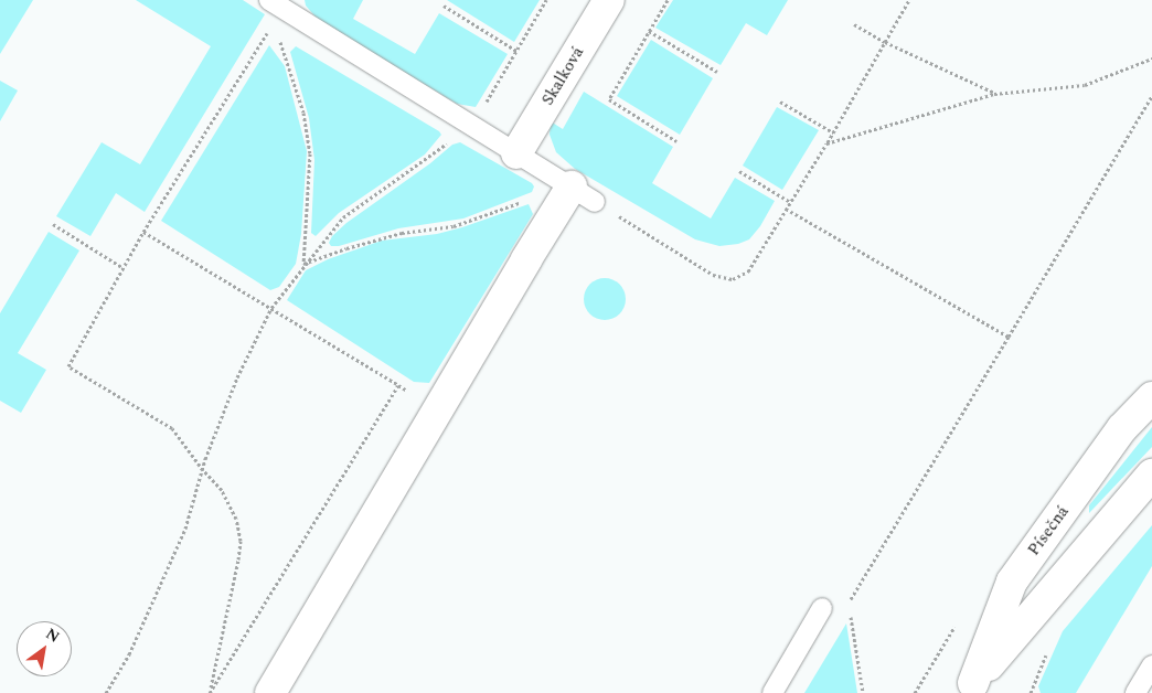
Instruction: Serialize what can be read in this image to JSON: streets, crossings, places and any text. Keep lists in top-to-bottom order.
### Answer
{
  "streets": {
    "street": ["Skalková", "Písečná"]
  },
  "north": "top right"
}
